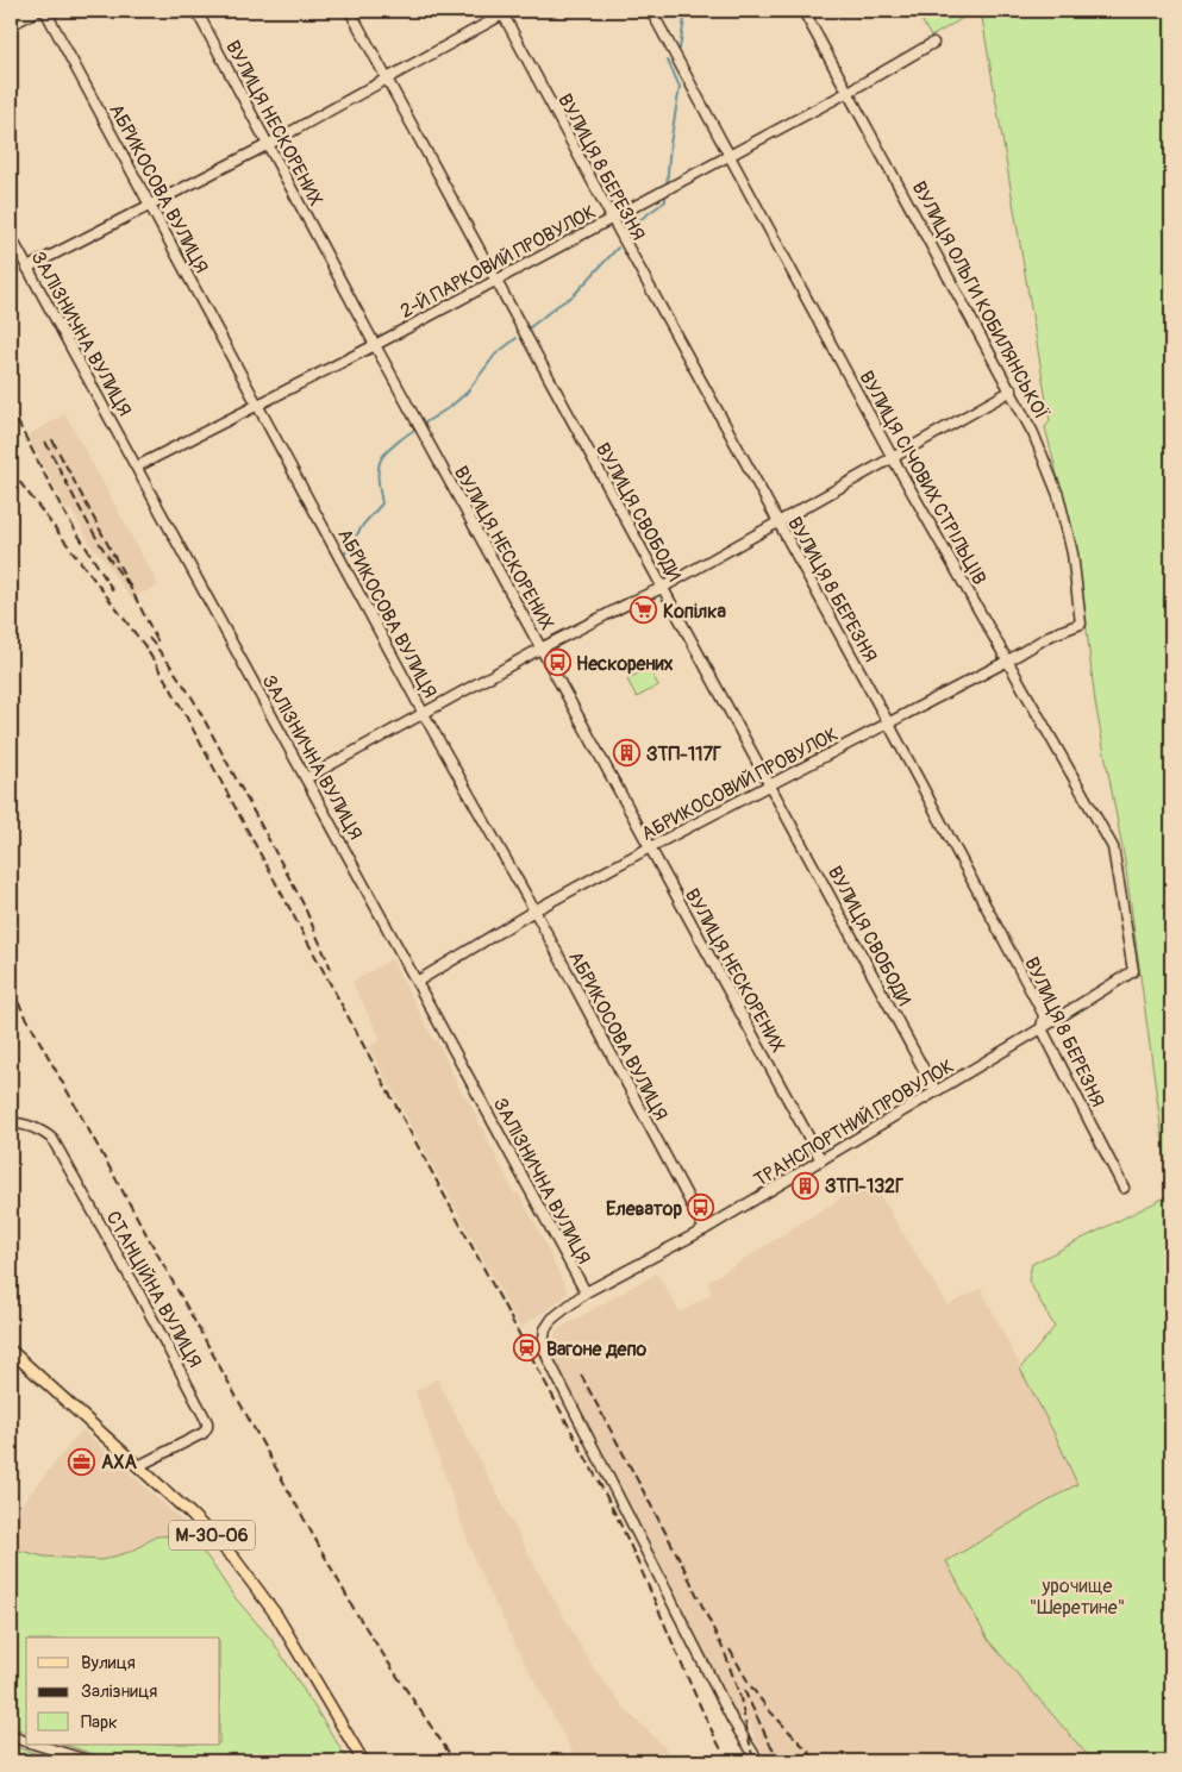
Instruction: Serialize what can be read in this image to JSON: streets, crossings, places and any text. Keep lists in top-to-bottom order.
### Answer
{
  "streets": {
    "main road": ["М-30-06"],
    "street": [
      "ВУЛИЦЯ НЕСКОРЕНИХ",
      "ВУЛИЦЯ 8 БЕРЕЗНЯ",
      "АБРИКОСОВА ВУЛИЦЯ",
      "2-Й ПАРКОВИЙ ПРОВУЛОК",
      "ВУЛИЦЯ ОЛЬГИ КОБИЛЯНСЬКОЇ",
      "ЗАЛІЗНИЧНА ВУЛИЦЯ",
      "ВУЛИЦЯ СІЧОВИХ СТРІЛЬЦІВ",
      "ВУЛИЦЯ СВОБОДИ",
      "АБРИКОСОВИЙ ПРОВУЛОК",
      "ТРАНСПОРТНИЙ ПРОВУЛОК",
      "СТАНЦІЙНА ВУЛИЦЯ"
    ]
  },
  "crossings": [
    ["ВУЛИЦЯ НЕСКОРЕНИХ", "2-Й ПАРКОВИЙ ПРОВУЛОК"],
    ["ВУЛИЦЯ НЕСКОРЕНИХ", "АБРИКОСОВИЙ ПРОВУЛОК"],
    ["ВУЛИЦЯ НЕСКОРЕНИХ", "ТРАНСПОРТНИЙ ПРОВУЛОК"],
    ["ВУЛИЦЯ 8 БЕРЕЗНЯ", "2-Й ПАРКОВИЙ ПРОВУЛОК"],
    ["ВУЛИЦЯ 8 БЕРЕЗНЯ", "АБРИКОСОВИЙ ПРОВУЛОК"],
    ["ВУЛИЦЯ 8 БЕРЕЗНЯ", "ТРАНСПОРТНИЙ ПРОВУЛОК"],
    ["АБРИКОСОВА ВУЛИЦЯ", "2-Й ПАРКОВИЙ ПРОВУЛОК"],
    ["АБРИКОСОВА ВУЛИЦЯ", "АБРИКОСОВИЙ ПРОВУЛОК"],
    ["АБРИКОСОВА ВУЛИЦЯ", "ТРАНСПОРТНИЙ ПРОВУЛОК"],
    ["2-Й ПАРКОВИЙ ПРОВУЛОК", "ВУЛИЦЯ ОЛЬГИ КОБИЛЯНСЬКОЇ"],
    ["2-Й ПАРКОВИЙ ПРОВУЛОК", "ЗАЛІЗНИЧНА ВУЛИЦЯ"],
    ["2-Й ПАРКОВИЙ ПРОВУЛОК", "ВУЛИЦЯ СІЧОВИХ СТРІЛЬЦІВ"],
    ["2-Й ПАРКОВИЙ ПРОВУЛОК", "ВУЛИЦЯ СВОБОДИ"],
    ["ВУЛИЦЯ ОЛЬГИ КОБИЛЯНСЬКОЇ", "АБРИКОСОВИЙ ПРОВУЛОК"],
    ["ЗАЛІЗНИЧНА ВУЛИЦЯ", "АБРИКОСОВИЙ ПРОВУЛОК"],
    ["ЗАЛІЗНИЧНА ВУЛИЦЯ", "ТРАНСПОРТНИЙ ПРОВУЛОК"],
    ["ВУЛИЦЯ СІЧОВИХ СТРІЛЬЦІВ", "АБРИКОСОВИЙ ПРОВУЛОК"],
    ["ВУЛИЦЯ СІЧОВИХ СТРІЛЬЦІВ", "ТРАНСПОРТНИЙ ПРОВУЛОК"],
    ["ВУЛИЦЯ СВОБОДИ", "АБРИКОСОВИЙ ПРОВУЛОК"],
    ["ВУЛИЦЯ СВОБОДИ", "ТРАНСПОРТНИЙ ПРОВУЛОК"],
    ["СТАНЦІЙНА ВУЛИЦЯ", "М-30-06"]
  ],
  "parks": ["урочище \"Шеретине\""],
  "places": {
    "supermarket": ["Копілка"],
    "bus stop": ["Нескорених", "Елеватор"],
    "building": ["ЗТП-117Г", "ЗТП-132Г"],
    "station": ["Вагоне депо"],
    "office": ["AXA"]
  },
  "legend": ["Вулиця", "Залізниця", "Парк"]
}
